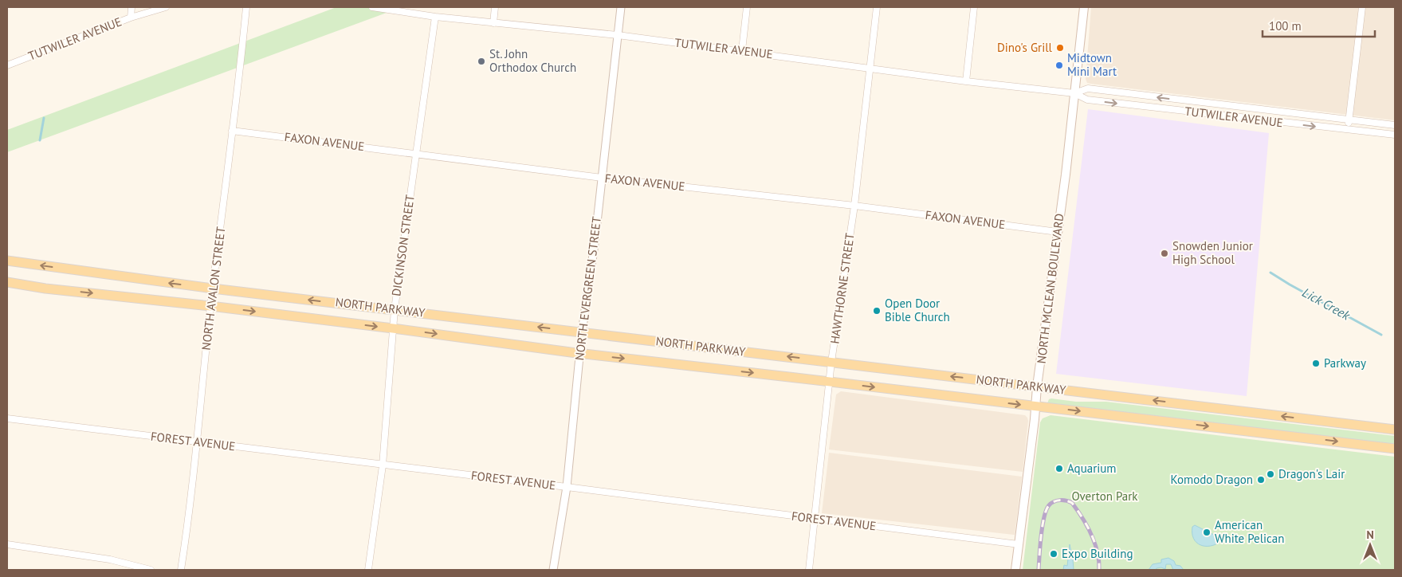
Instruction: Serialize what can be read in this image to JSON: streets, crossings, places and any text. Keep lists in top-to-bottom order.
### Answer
{
  "streets": {
    "main road": ["NORTH MCLEAN BOULEVARD", "NORTH PARKWAY"],
    "street": [
      "TUTWILER AVENUE",
      "FAXON AVENUE",
      "DICKINSON STREET",
      "NORTH AVALON STREET",
      "NORTH EVERGREEN STREET",
      "HAWTHORNE STREET",
      "FOREST AVENUE"
    ]
  },
  "crossings": [
    ["TUTWILER AVENUE", "DICKINSON STREET"],
    ["TUTWILER AVENUE", "NORTH EVERGREEN STREET"],
    ["TUTWILER AVENUE", "HAWTHORNE STREET"],
    ["TUTWILER AVENUE", "NORTH MCLEAN BOULEVARD"],
    ["FAXON AVENUE", "DICKINSON STREET"],
    ["FAXON AVENUE", "NORTH AVALON STREET"],
    ["FAXON AVENUE", "NORTH EVERGREEN STREET"],
    ["FAXON AVENUE", "HAWTHORNE STREET"],
    ["FAXON AVENUE", "NORTH MCLEAN BOULEVARD"],
    ["DICKINSON STREET", "NORTH PARKWAY"],
    ["DICKINSON STREET", "FOREST AVENUE"],
    ["NORTH AVALON STREET", "NORTH PARKWAY"],
    ["NORTH AVALON STREET", "FOREST AVENUE"],
    ["NORTH EVERGREEN STREET", "NORTH PARKWAY"],
    ["NORTH EVERGREEN STREET", "FOREST AVENUE"],
    ["HAWTHORNE STREET", "NORTH PARKWAY"],
    ["HAWTHORNE STREET", "FOREST AVENUE"],
    ["NORTH MCLEAN BOULEVARD", "NORTH PARKWAY"],
    ["NORTH MCLEAN BOULEVARD", "FOREST AVENUE"]
  ],
  "water": ["Lick Creek"],
  "parks": ["Overton Park"],
  "places": [
    "Dino's Grill",
    "St. John Orthodox Church",
    "Midtown Mini Mart",
    "Snowden Junior High School",
    "Open Door Bible Church",
    "Parkway",
    "Aquarium",
    "Dragon's Lair",
    "Komodo Dragon",
    "American White Pelican",
    "Expo Building"
  ],
  "scale_bar": "100 m",
  "north": "top"
}
